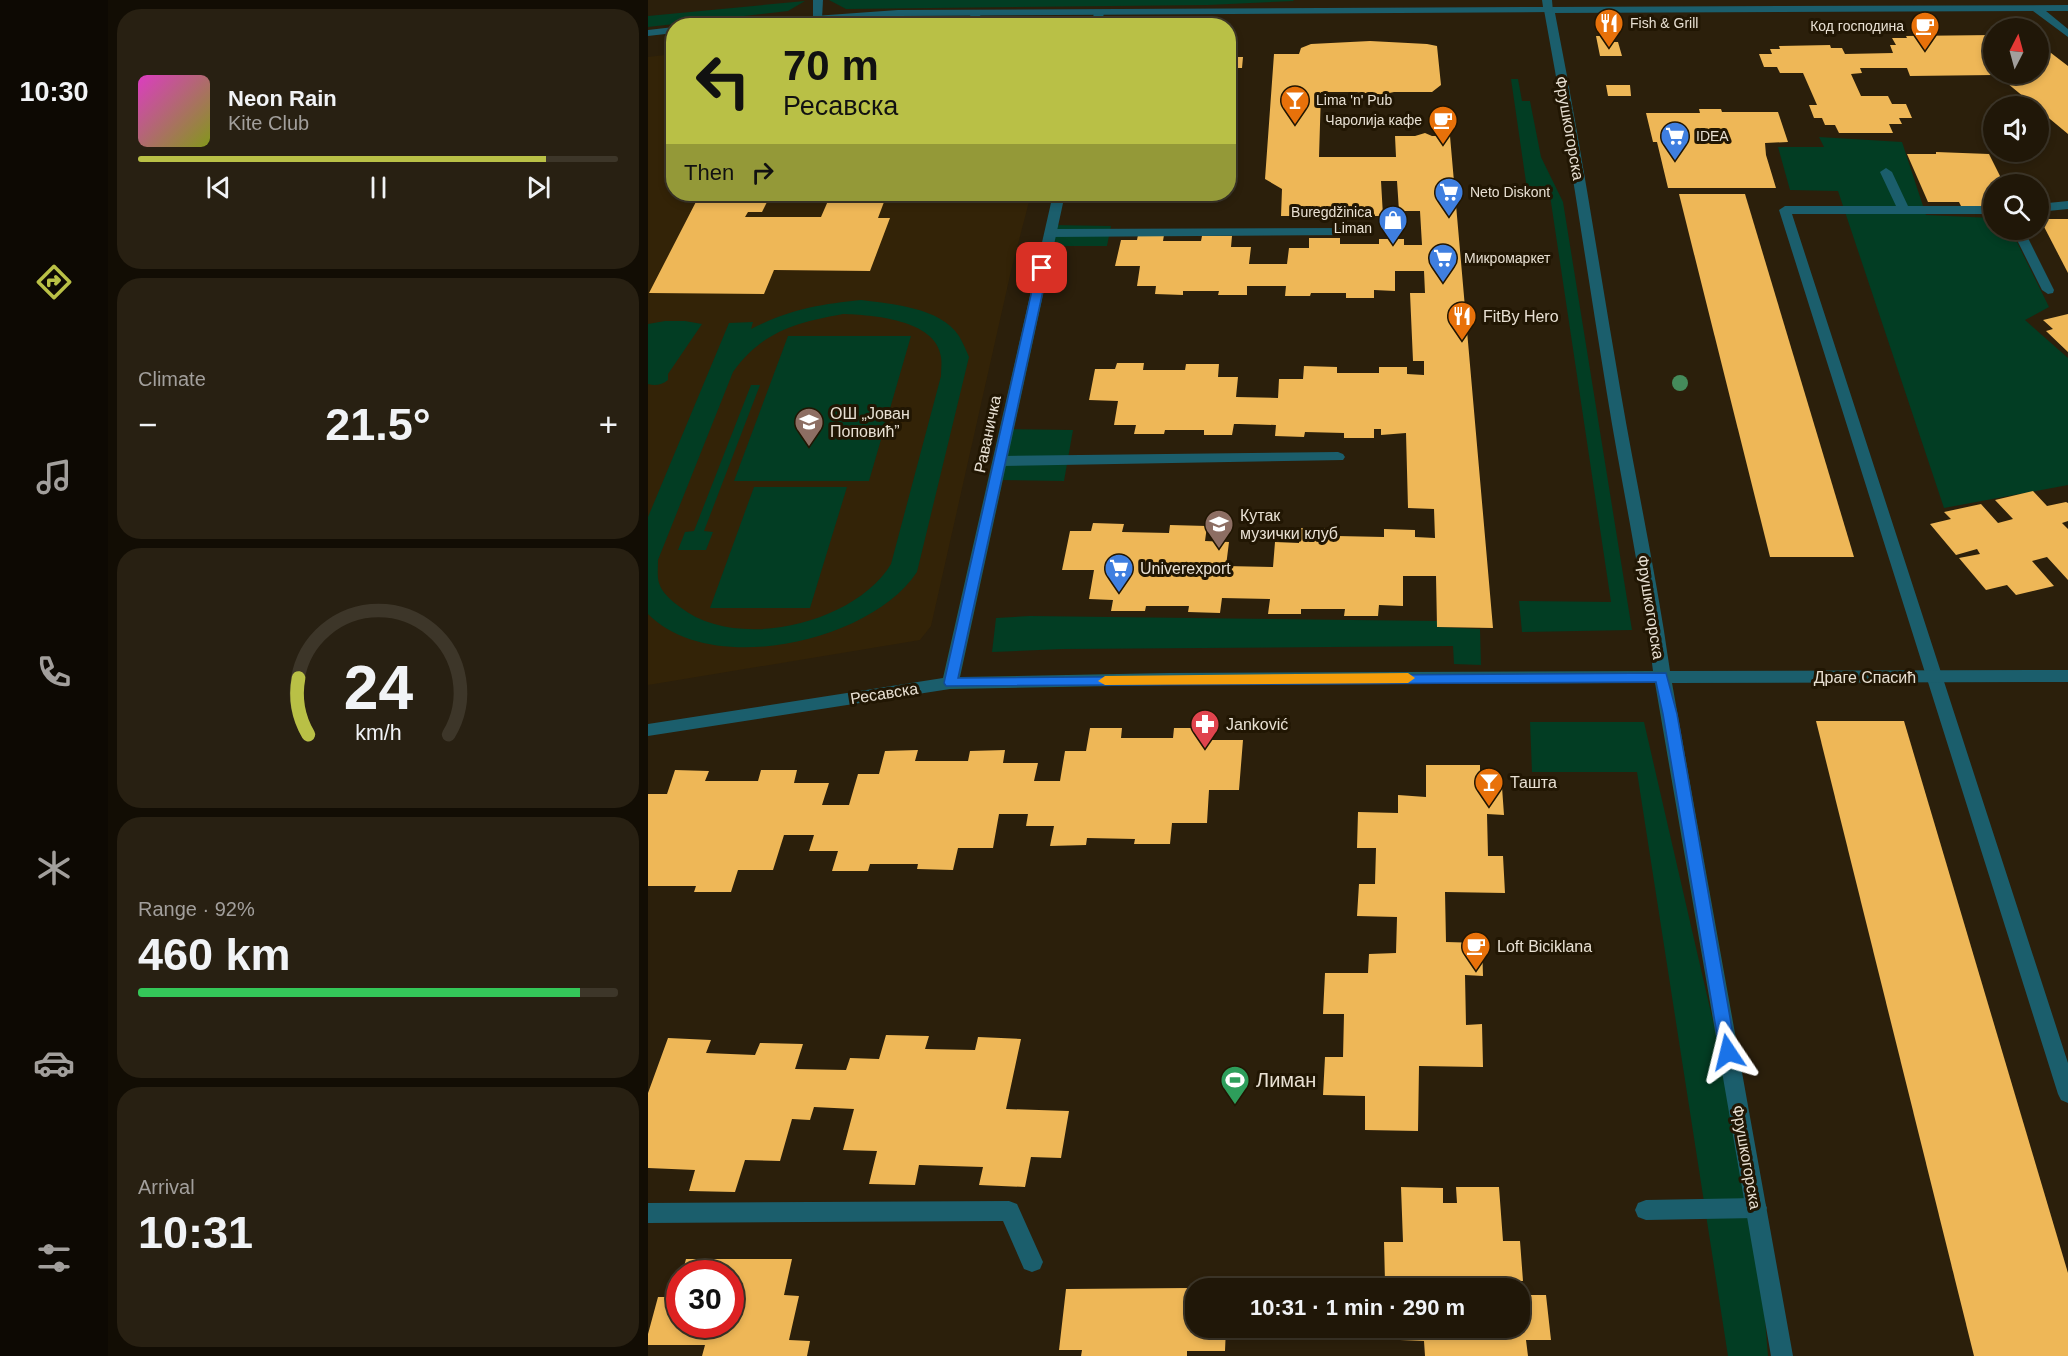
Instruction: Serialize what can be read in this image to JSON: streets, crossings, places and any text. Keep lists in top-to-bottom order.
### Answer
{
  "streets": {
    "street": [
      "Фрушкогорска",
      "Раваничка",
      "Драге Спасић",
      "Ресавска"
    ]
  },
  "crossings": [
    ["Фрушкогорска", "Драге Спасић"],
    ["Фрушкогорска", "Ресавска"],
    ["Раваничка", "Ресавска"],
    ["Драге Спасић", "Ресавска"]
  ],
  "places": {
    "restaurant": ["Fish & Grill", "FitBy Hero"],
    "cafe": ["Код господина", "Чаролија кафе", "Loft Biciklana"],
    "bar": ["Lima 'n' Pub", "Ташта"],
    "supermarket": [
      "IDEA",
      "Neto Diskont",
      "Микромаркет",
      "Univerexport"
    ],
    "shop": ["Buregdžinica Liman"],
    "school or university": ["ОШ „Јован Поповић”", "Кутак музички клуб"],
    "pharmacy": ["Janković"],
    "sports": ["Лиман"]
  },
  "north": "top",
  "page": {
    "tabs": "10:30",
    "turn": ["70 m", "Ресавска"],
    "song": ["Neon Rain", "Kite Club"],
    "then": "Then",
    "tile": [
      "Climate",
      ["Range · 92%", "460 km"],
      ["Arrival", "10:31"]
    ],
    "heat": ["−", "21.5°", "+"],
    "limit": "30",
    "trip": "10:31 · 1 min · 290 m",
    "gauge": ["24", "km/h"]
  }
}
